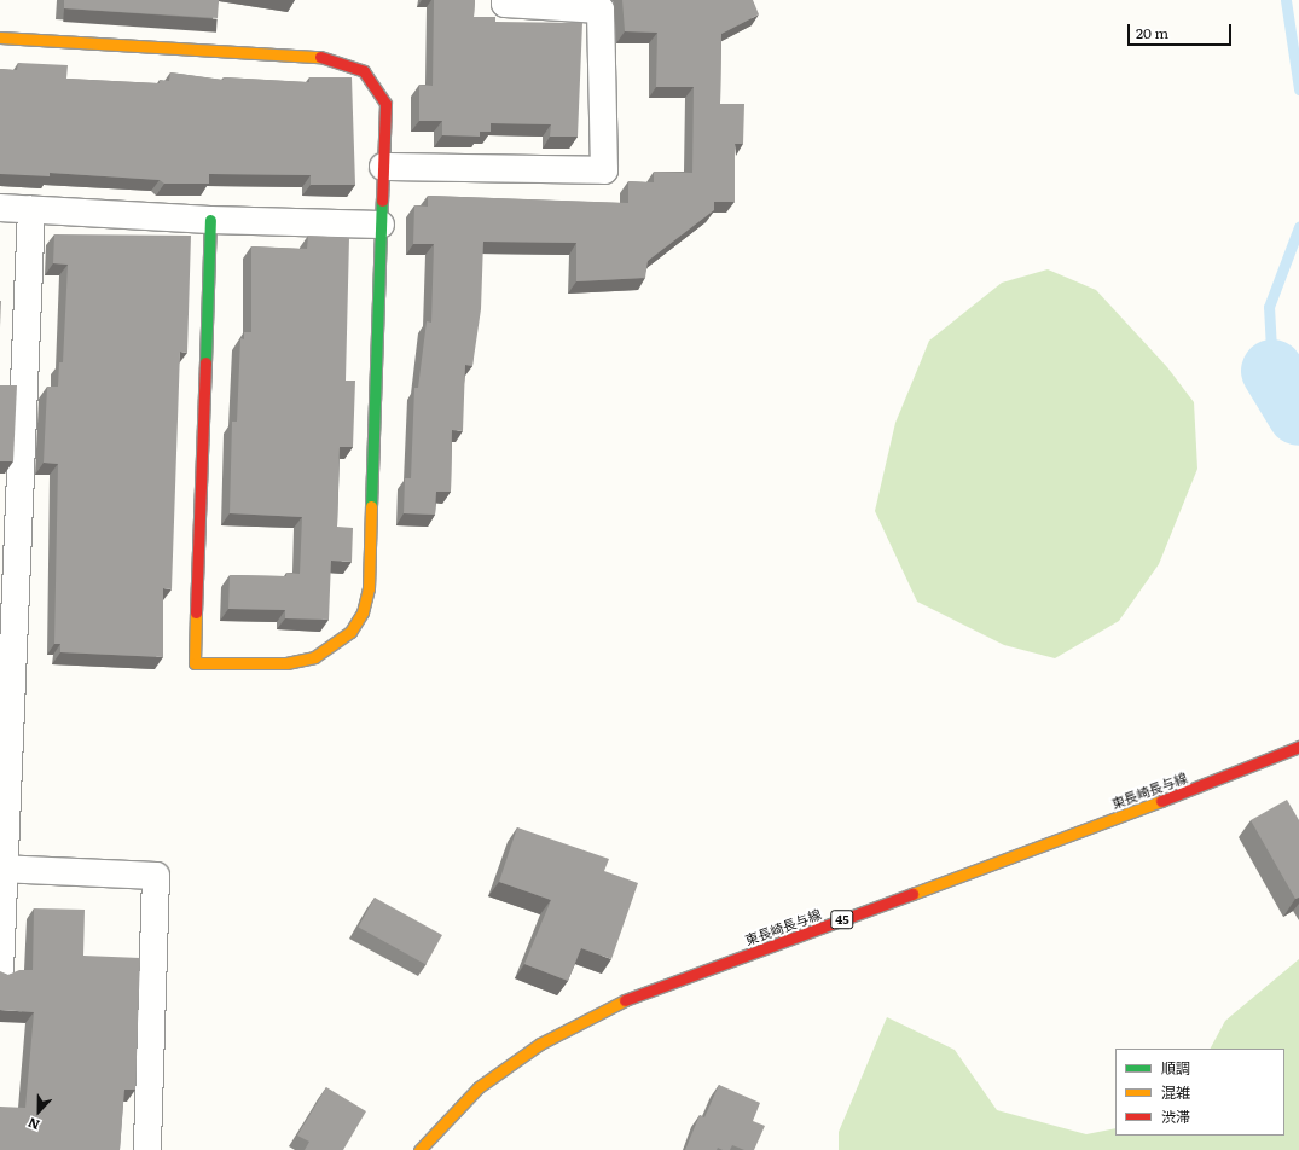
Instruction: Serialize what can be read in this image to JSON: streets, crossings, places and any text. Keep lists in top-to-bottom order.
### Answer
{
  "streets": {
    "street": ["東長崎長与線", "45"]
  },
  "legend": ["順調", "混雑", "渋滞"],
  "scale_bar": "20 m",
  "north": "bottom"
}
